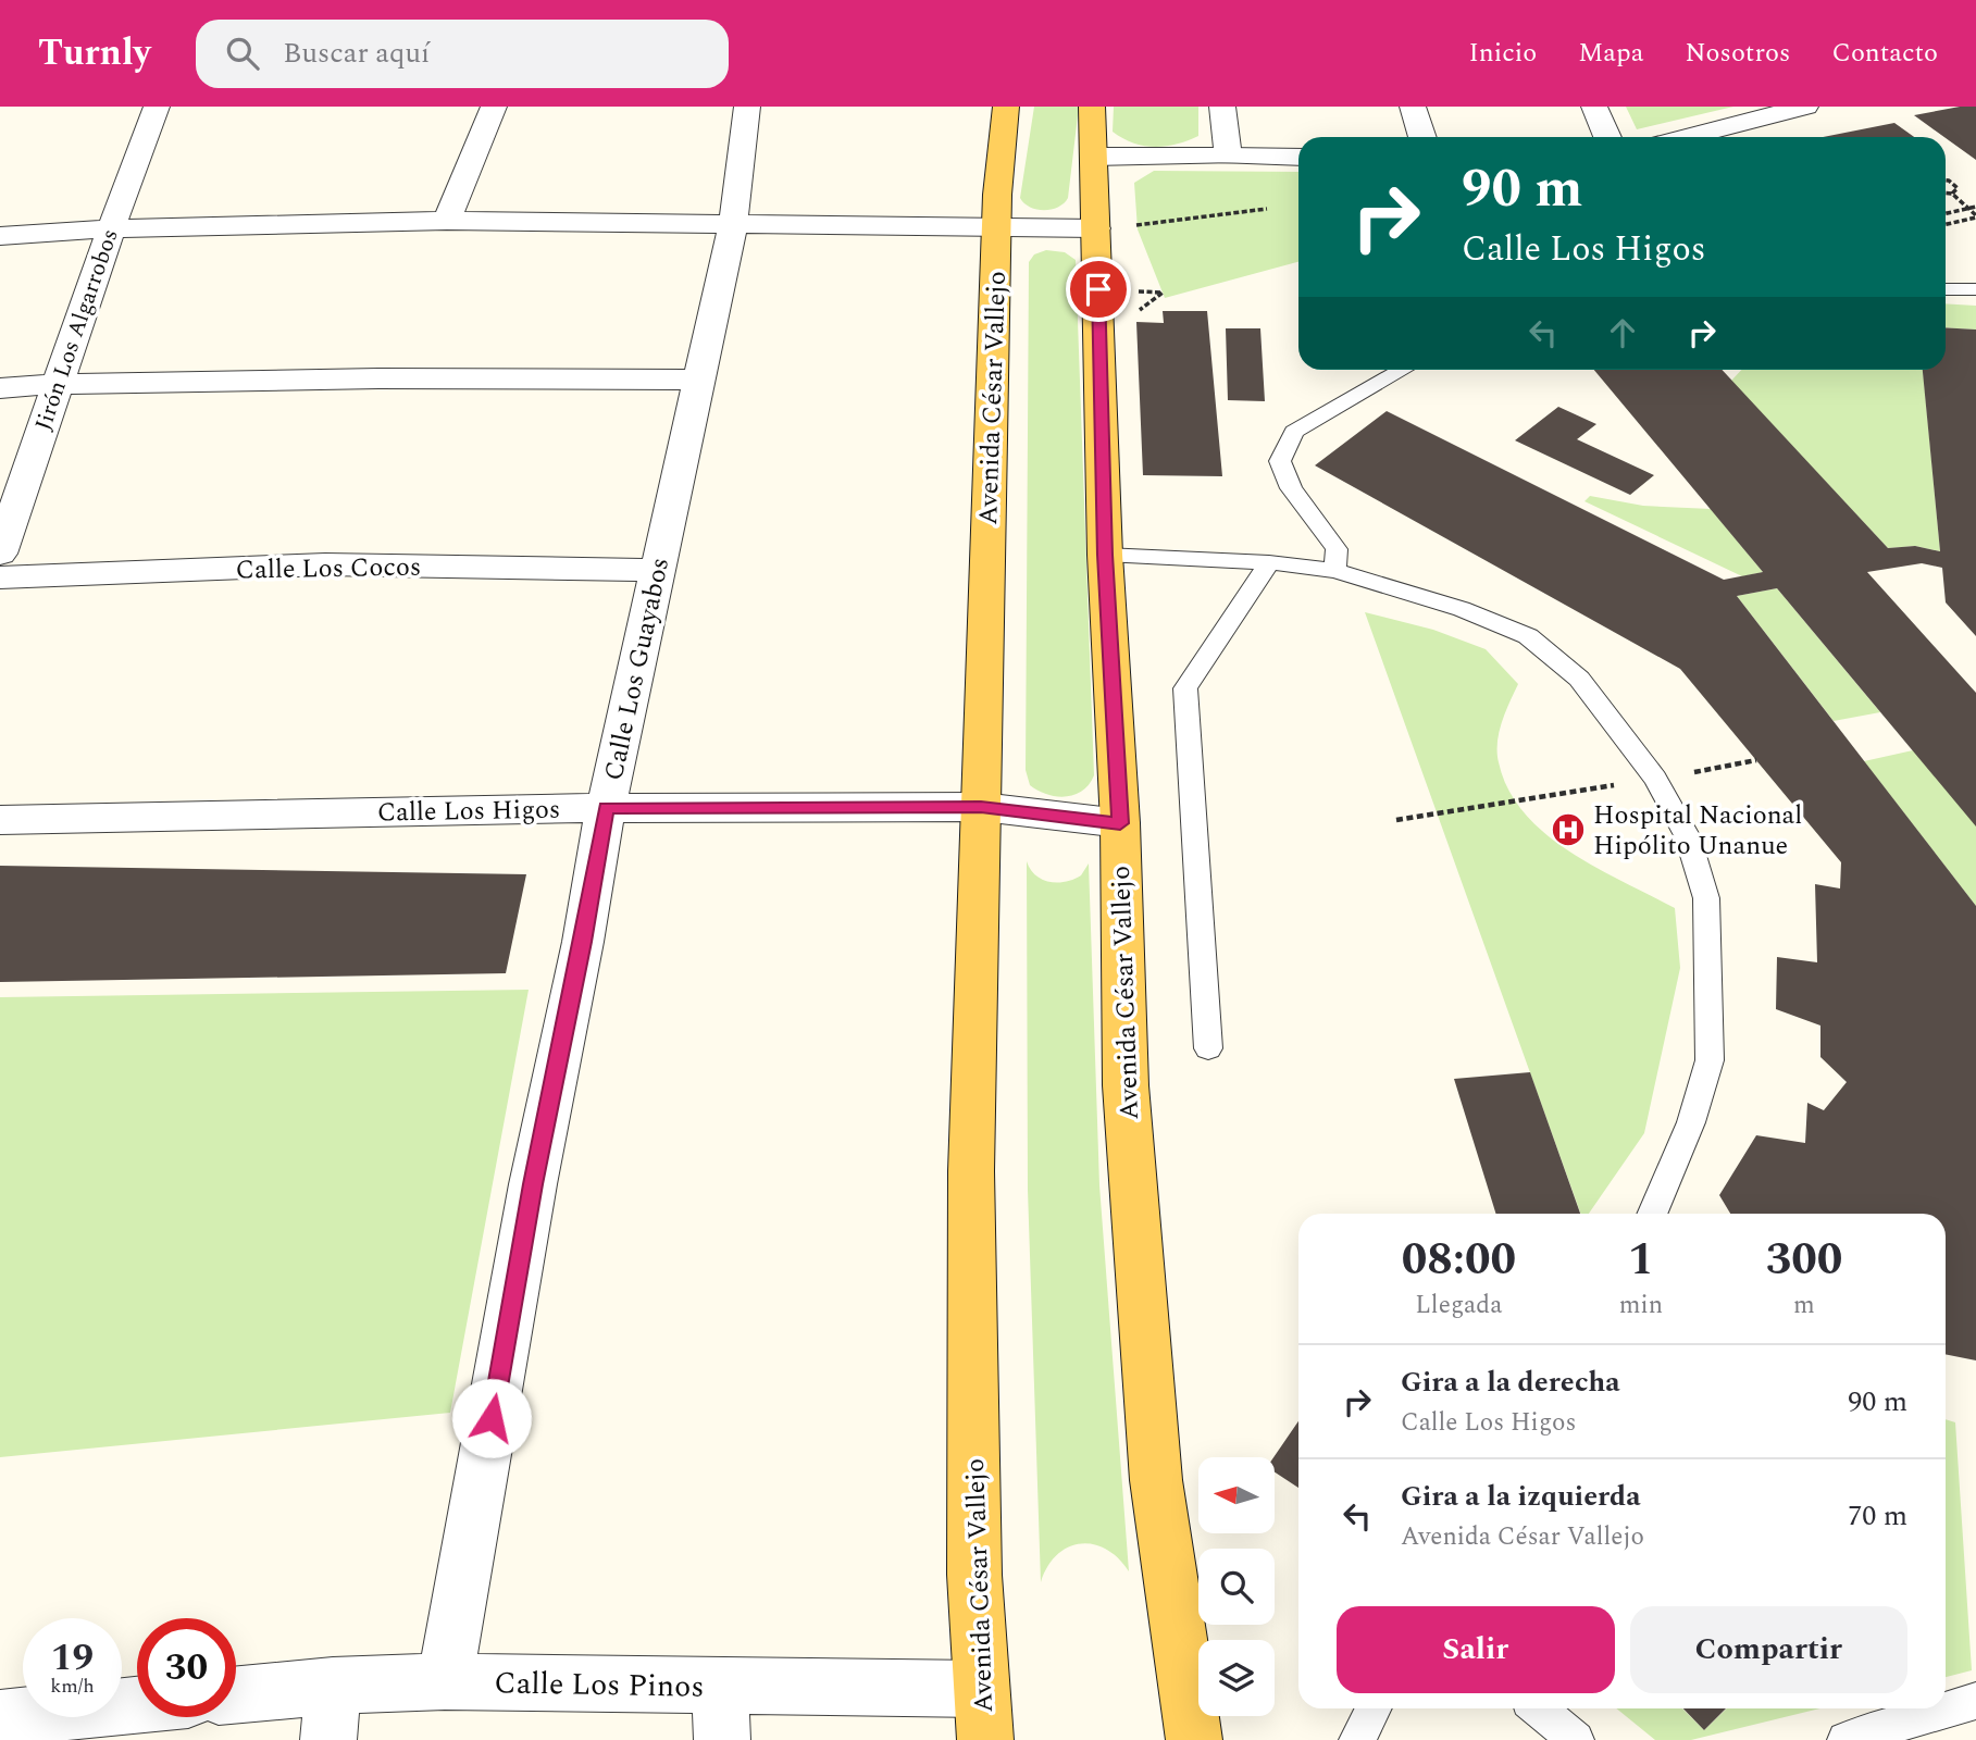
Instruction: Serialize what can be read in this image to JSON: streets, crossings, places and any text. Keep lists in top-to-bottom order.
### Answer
{
  "streets": {
    "main road": ["Avenida César Vallejo"],
    "street": [
      "Jirón Los Algarrobos",
      "Calle Los Cocos",
      "Calle Los Guayabos",
      "Calle Los Higos",
      "Calle Los Pinos"
    ]
  },
  "crossings": [
    ["Avenida César Vallejo", "Calle Los Higos"],
    ["Avenida César Vallejo", "Calle Los Pinos"],
    ["Calle Los Cocos", "Calle Los Guayabos"],
    ["Calle Los Guayabos", "Calle Los Higos"],
    ["Calle Los Guayabos", "Calle Los Pinos"]
  ],
  "places": {
    "hospital": ["Hospital Nacional Hipólito Unanue"]
  },
  "north": "left",
  "page": {
    "header": "Turnly",
    "search": "Buscar aquí",
    "nav": [
      "Inicio",
      "Mapa",
      "Nosotros",
      "Contacto"
    ],
    "turn": ["90 m", "Calle Los Higos"],
    "eta": [
      "08:00",
      "Llegada",
      "1",
      "min",
      "300",
      "m"
    ],
    "list": [
      {
        "name": "Gira a la derecha",
        "note": "Calle Los Higos",
        "value": "90 m"
      },
      {
        "name": "Gira a la izquierda",
        "note": "Avenida César Vallejo",
        "value": "70 m"
      }
    ],
    "buttons": ["Salir", "Compartir"],
    "speed": "19 km/h",
    "limit": "30"
  }
}
